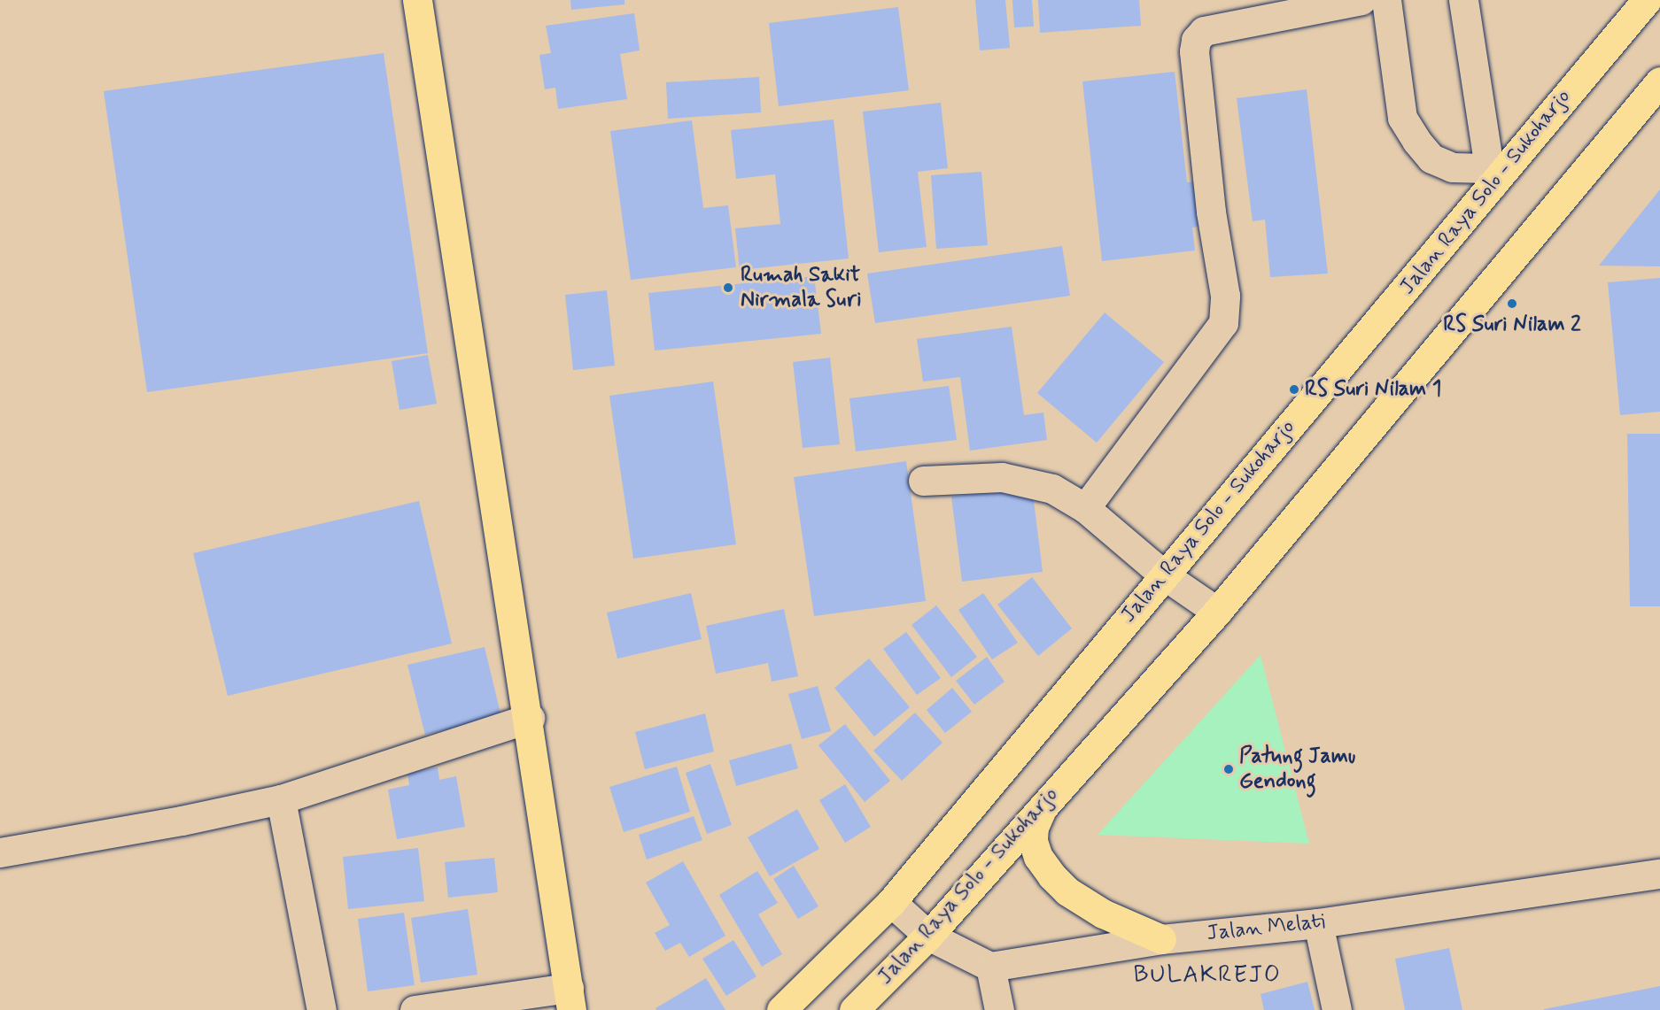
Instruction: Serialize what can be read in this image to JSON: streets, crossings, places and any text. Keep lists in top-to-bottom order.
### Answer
{
  "streets": {
    "main road": ["Jalan Raya Solo - Sukoharjo"],
    "street": ["Jalan Melati"]
  },
  "districts": ["BULAKREJO"],
  "places": [
    "Rumah Sakit Nirmala Suri",
    "RS Suri Nilam 2",
    "RS Suri Nilam 1",
    "Patung Jamu Gendong"
  ]
}
